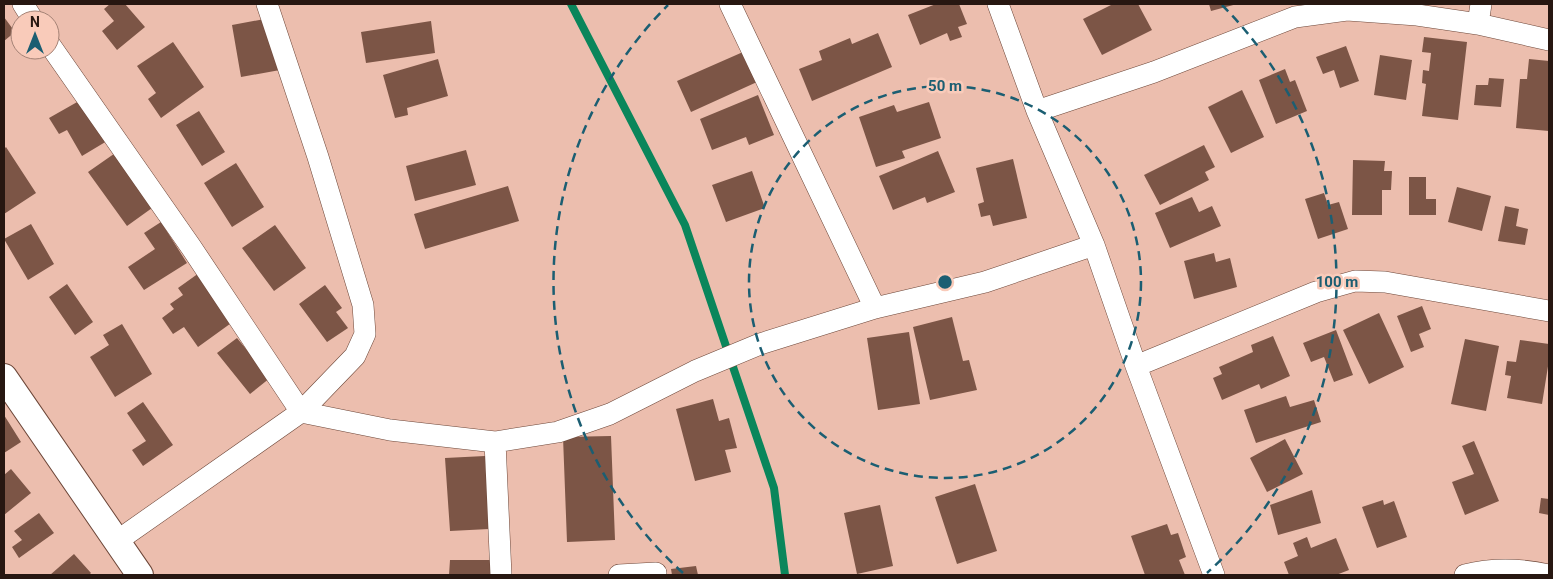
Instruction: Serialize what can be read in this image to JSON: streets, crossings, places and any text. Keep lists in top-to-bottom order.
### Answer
{
  "north": "top",
  "rings": ["50 m", "100 m"]
}
